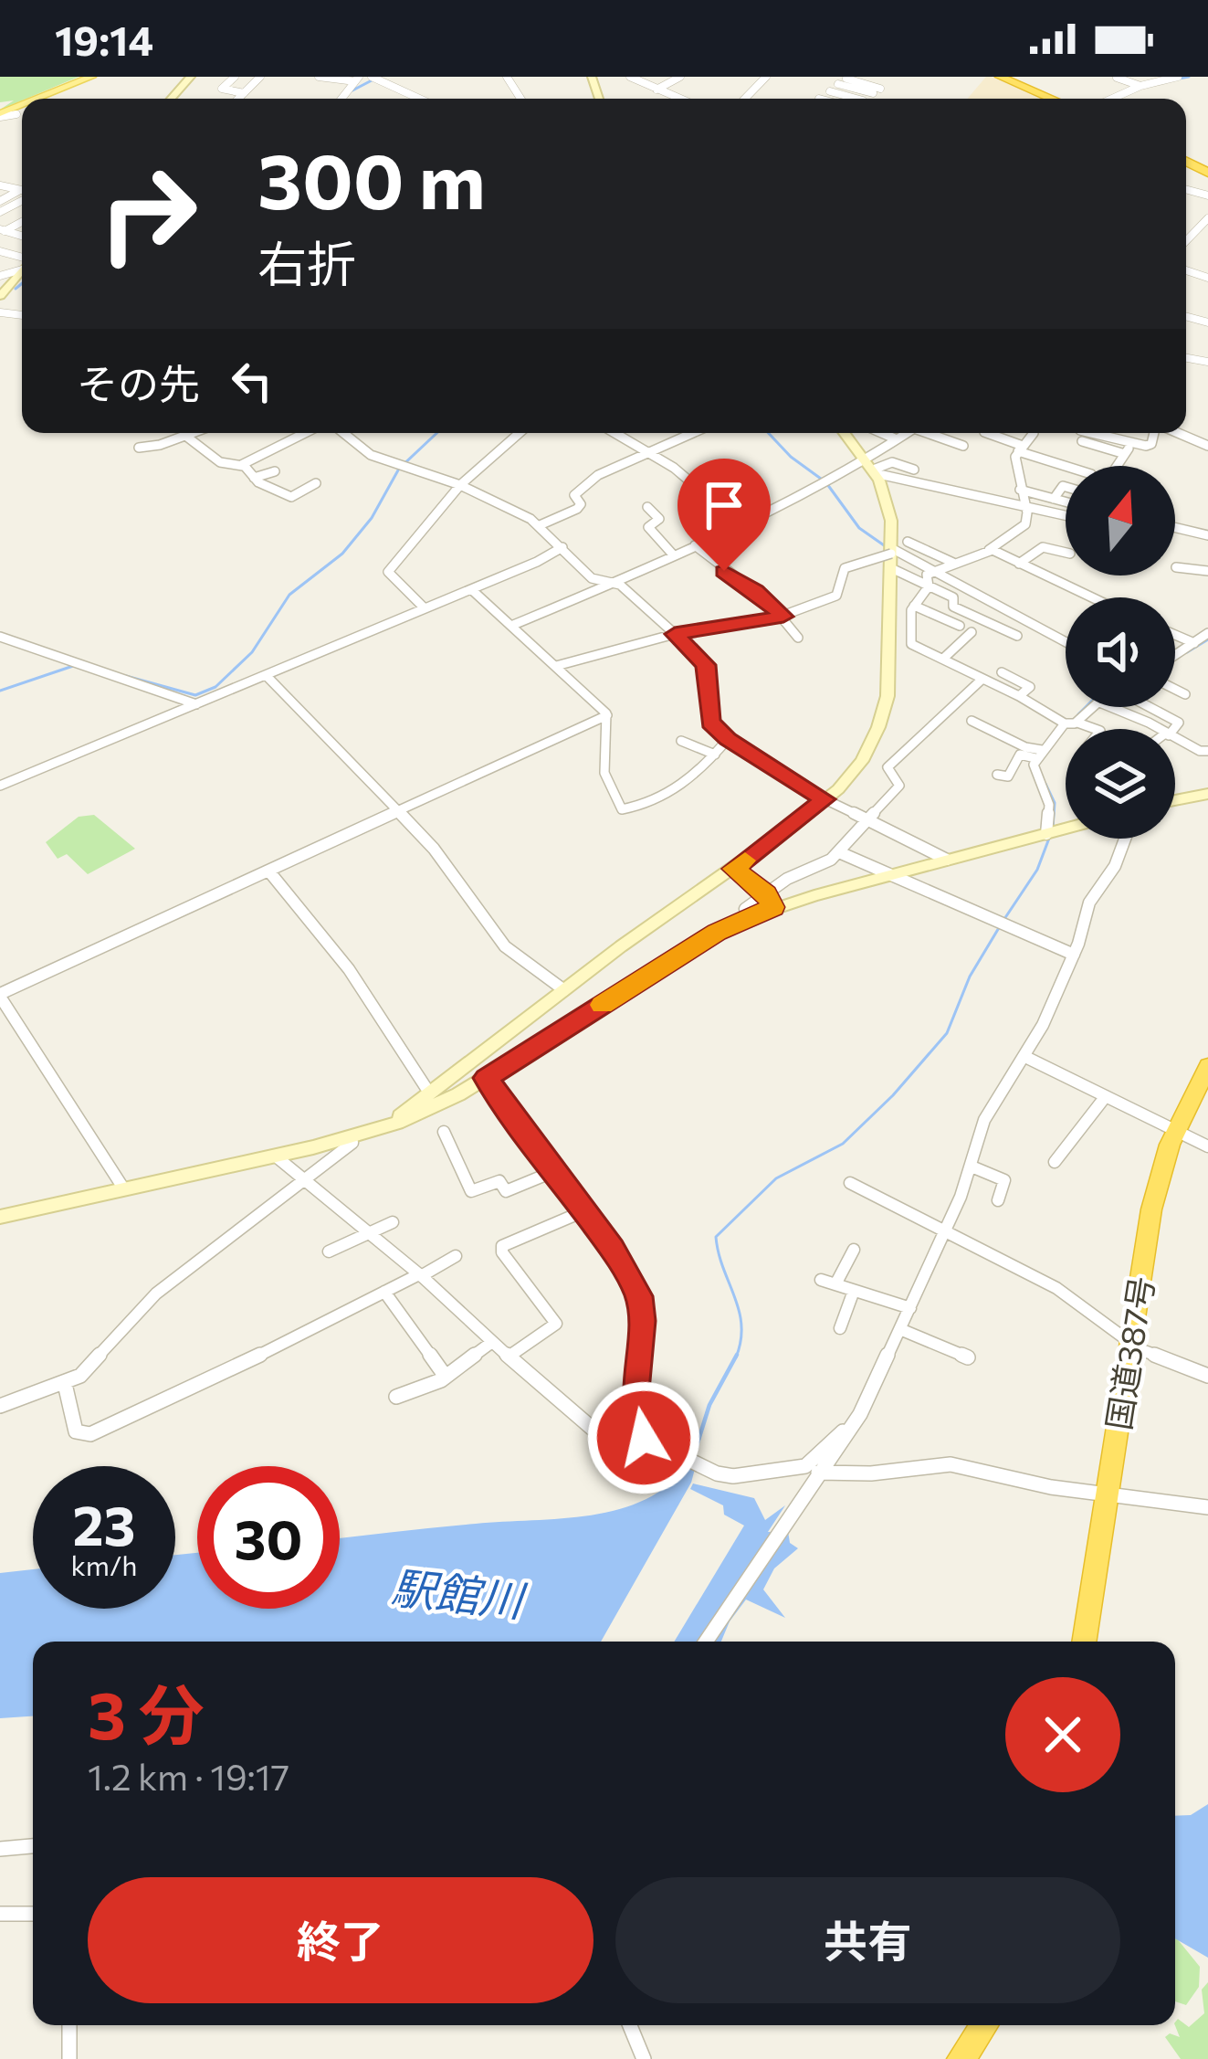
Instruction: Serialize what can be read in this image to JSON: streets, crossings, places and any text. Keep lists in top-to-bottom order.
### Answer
{
  "streets": {
    "highway": ["国道387号"]
  },
  "water": ["駅館川"],
  "north": "top",
  "page": {
    "status": "19:14",
    "turn": ["300 m", "右折"],
    "then": "その先",
    "speed": "23 km/h",
    "limit": "30",
    "heading": ["3 分", "1.2 km · 19:17"],
    "buttons": ["終了", "共有"]
  }
}
